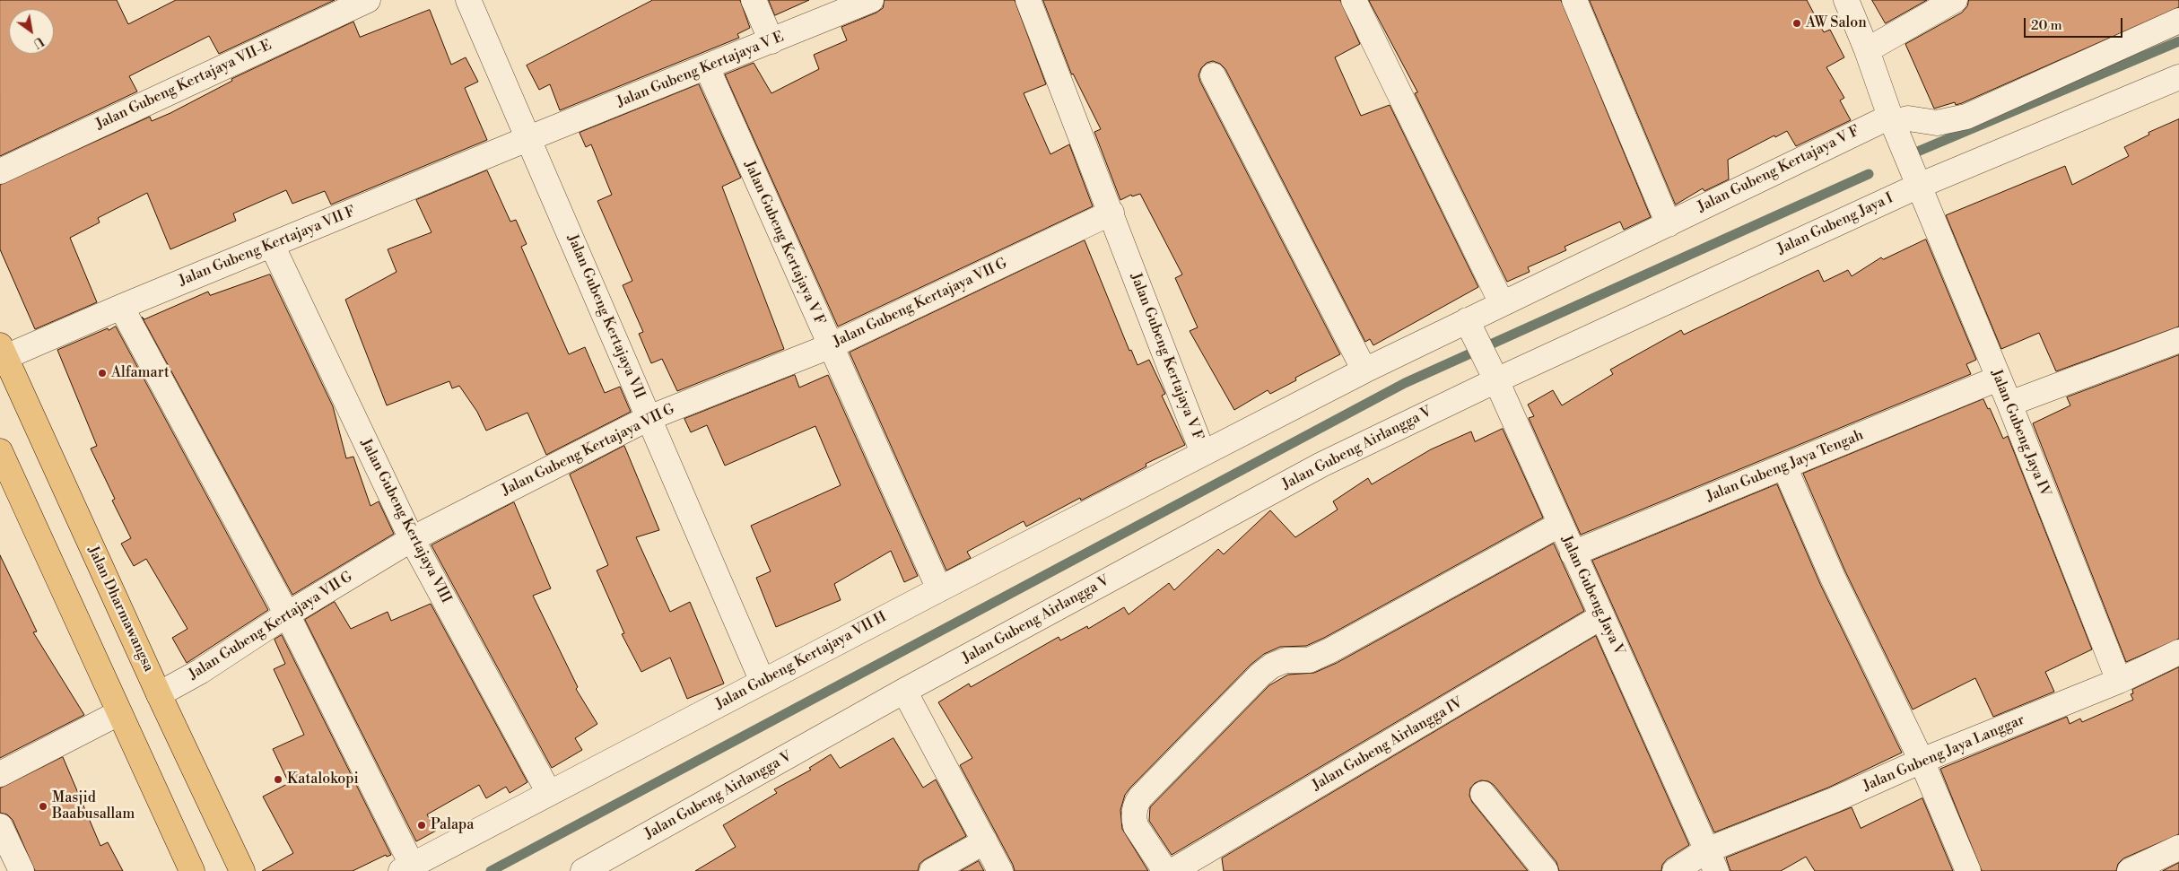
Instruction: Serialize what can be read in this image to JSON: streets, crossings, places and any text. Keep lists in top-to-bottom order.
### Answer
{
  "streets": {
    "main road": ["Jalan Dharmawangsa"],
    "street": [
      "Jalan Gubeng Kertajaya V E",
      "Jalan Gubeng Kertajaya VII-E",
      "Jalan Gubeng Kertajaya V F",
      "Jalan Gubeng Jaya I",
      "Jalan Gubeng Kertajaya VII F",
      "Jalan Gubeng Kertajaya VII G",
      "Jalan Gubeng Kertajaya VII",
      "Jalan Gubeng Jaya IV",
      "Jalan Gubeng Airlangga V",
      "Jalan Gubeng Jaya Tengah",
      "Jalan Gubeng Kertajaya VIII",
      "Jalan Gubeng Jaya V",
      "Jalan Gubeng Kertajaya VII H",
      "Jalan Gubeng Airlangga IV",
      "Jalan Gubeng Jaya Langgar"
    ]
  },
  "crossings": [
    ["Jalan Gubeng Kertajaya V E", "Jalan Gubeng Kertajaya V F"],
    ["Jalan Gubeng Kertajaya V E", "Jalan Gubeng Kertajaya VII F"],
    ["Jalan Gubeng Kertajaya V E", "Jalan Gubeng Kertajaya VII"],
    ["Jalan Gubeng Kertajaya V F", "Jalan Gubeng Kertajaya VII G"],
    ["Jalan Gubeng Kertajaya V F", "Jalan Gubeng Jaya IV"],
    ["Jalan Gubeng Kertajaya V F", "Jalan Gubeng Jaya V"],
    ["Jalan Gubeng Kertajaya V F", "Jalan Gubeng Kertajaya VII H"],
    ["Jalan Gubeng Jaya I", "Jalan Gubeng Jaya IV"],
    ["Jalan Gubeng Jaya I", "Jalan Gubeng Airlangga V"],
    ["Jalan Gubeng Jaya I", "Jalan Gubeng Jaya V"],
    ["Jalan Gubeng Kertajaya VII F", "Jalan Gubeng Kertajaya VII"],
    ["Jalan Gubeng Kertajaya VII F", "Jalan Gubeng Kertajaya VIII"],
    ["Jalan Gubeng Kertajaya VII F", "Jalan Dharmawangsa"],
    ["Jalan Gubeng Kertajaya VII G", "Jalan Gubeng Kertajaya VII"],
    ["Jalan Gubeng Kertajaya VII G", "Jalan Gubeng Kertajaya VIII"],
    ["Jalan Gubeng Kertajaya VII G", "Jalan Dharmawangsa"],
    ["Jalan Gubeng Kertajaya VII", "Jalan Gubeng Kertajaya VII H"],
    ["Jalan Gubeng Jaya IV", "Jalan Gubeng Jaya Tengah"],
    ["Jalan Gubeng Jaya IV", "Jalan Gubeng Jaya Langgar"],
    ["Jalan Gubeng Airlangga V", "Jalan Gubeng Jaya V"],
    ["Jalan Gubeng Jaya Tengah", "Jalan Gubeng Jaya V"],
    ["Jalan Gubeng Kertajaya VIII", "Jalan Gubeng Kertajaya VII H"],
    ["Jalan Gubeng Jaya V", "Jalan Gubeng Airlangga IV"],
    ["Jalan Gubeng Jaya V", "Jalan Gubeng Jaya Langgar"]
  ],
  "places": [
    "AW Salon",
    "Alfamart",
    "Katalokopi",
    "Masjid Baabusallam",
    "Palapa"
  ],
  "scale_bar": "20 m",
  "north": "bottom right"
}
